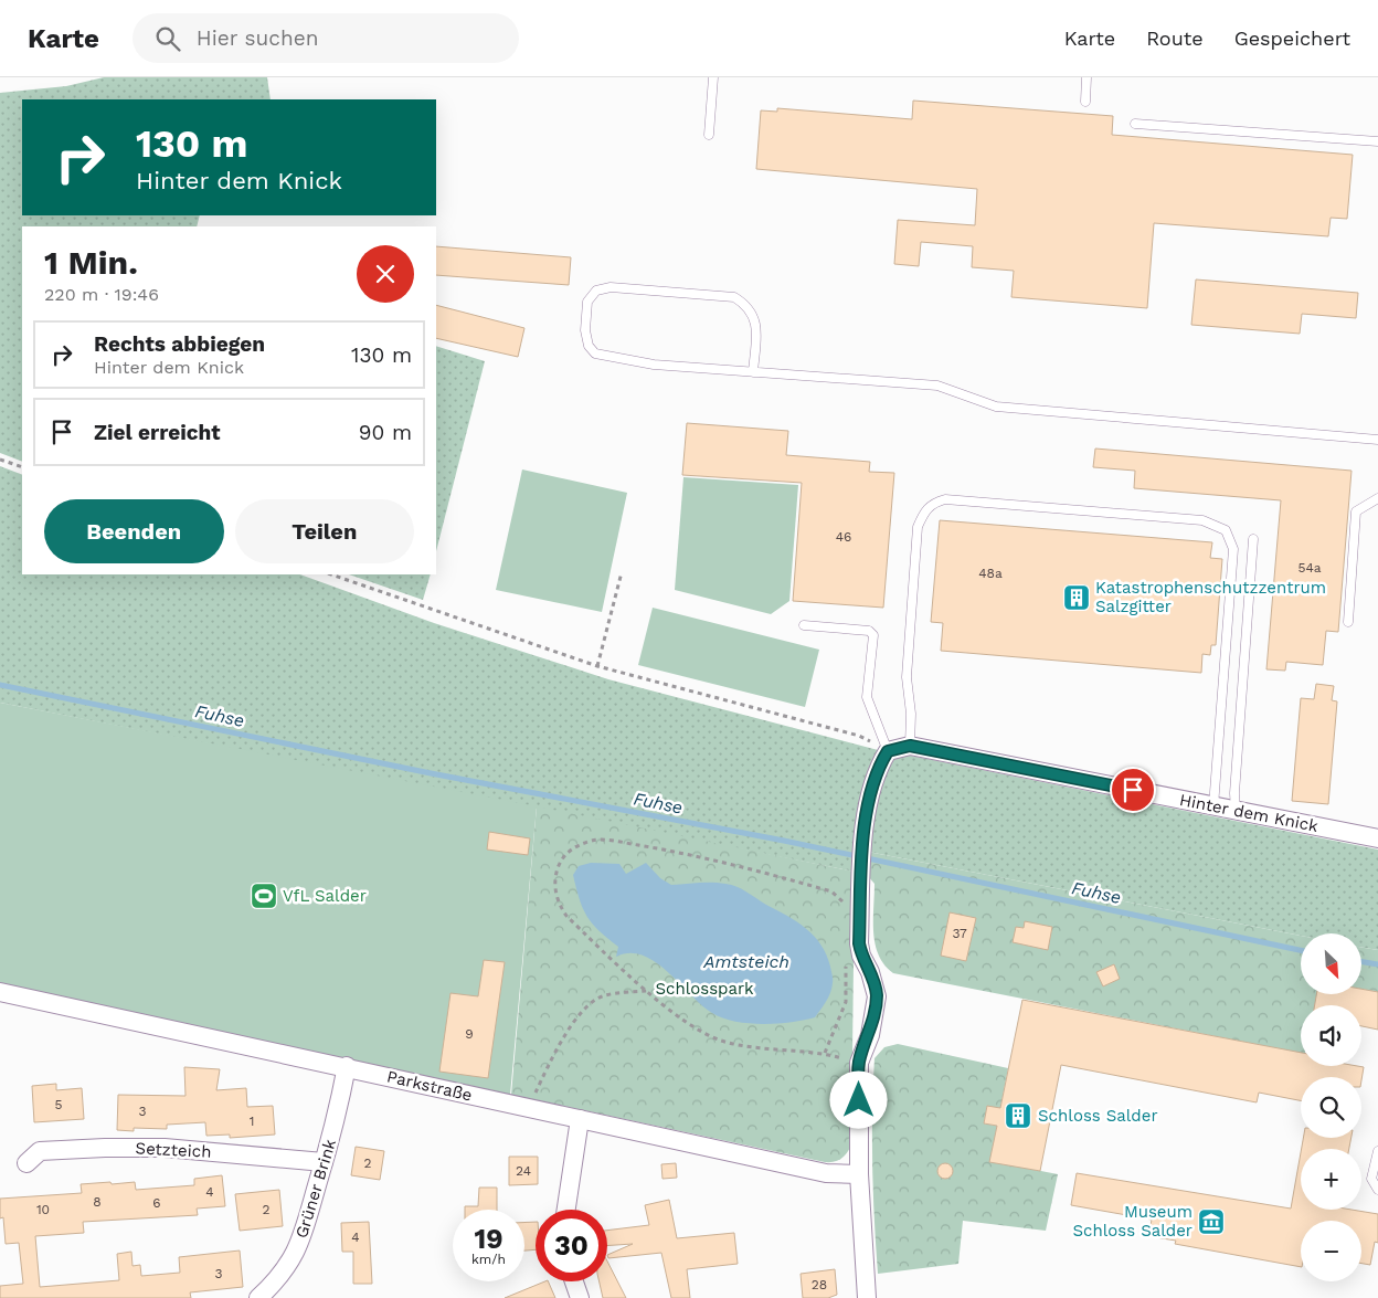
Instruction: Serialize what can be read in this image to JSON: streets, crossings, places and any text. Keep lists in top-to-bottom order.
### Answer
{
  "streets": {
    "street": [
      "Hinter dem Knick",
      "Parkstraße",
      "Setzteich",
      "Grüner Brink"
    ]
  },
  "crossings": [
    ["Parkstraße", "Grüner Brink"],
    ["Setzteich", "Grüner Brink"]
  ],
  "water": ["Fuhse", "Amtsteich"],
  "parks": ["Schlosspark"],
  "places": {
    "building": ["Katastrophenschutzzentrum Salzgitter", "Schloss Salder"],
    "sports": ["VfL Salder"],
    "museum": ["Museum Schloss Salder"]
  },
  "house_numbers": [
    "46",
    "54a",
    "48a",
    "37",
    "9",
    "5",
    "3",
    "1",
    "2",
    "24",
    "4",
    "8",
    "6",
    "10",
    "2",
    "4",
    "3",
    "28"
  ],
  "north": "bottom right",
  "page": {
    "header": "Karte",
    "search": "Hier suchen",
    "nav": ["Karte", "Route", "Gespeichert"],
    "turn": ["130 m", "Hinter dem Knick"],
    "heading": ["1 Min.", "220 m · 19:46"],
    "list": [
      {
        "name": "Rechts abbiegen",
        "note": "Hinter dem Knick",
        "value": "130 m"
      },
      {
        "name": "Ziel erreicht",
        "value": "90 m"
      }
    ],
    "buttons": ["Beenden", "Teilen"],
    "map_buttons": ["+", "−"],
    "speed": "19 km/h",
    "limit": "30"
  }
}
